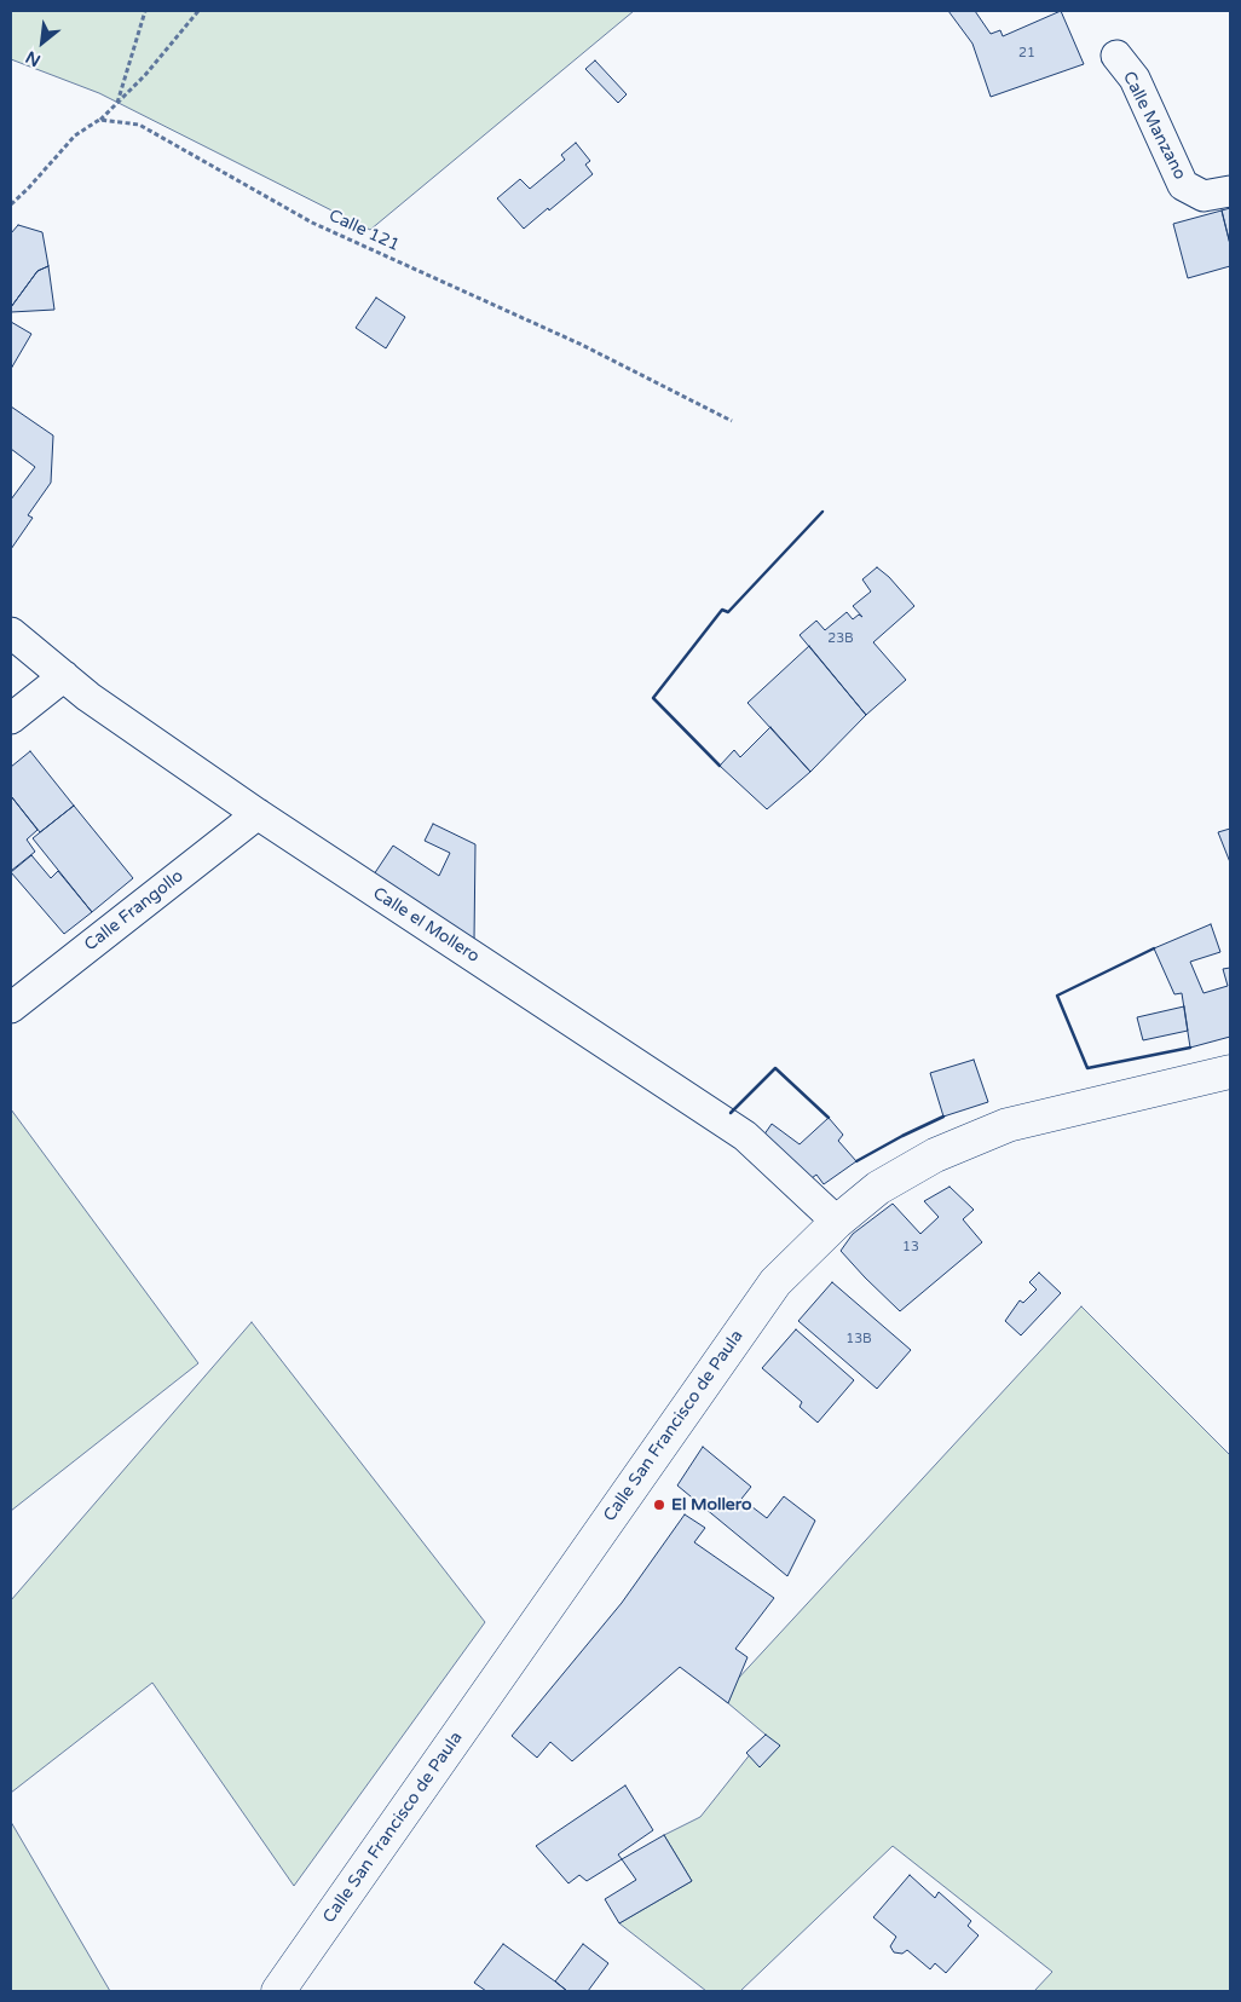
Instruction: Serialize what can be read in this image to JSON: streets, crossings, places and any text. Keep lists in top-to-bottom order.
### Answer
{
  "streets": {
    "main road": ["Calle San Francisco de Paula"],
    "street": ["Calle Manzano", "Calle Frangollo", "Calle el Mollero"],
    "path": ["Calle 121"]
  },
  "crossings": [
    ["Calle Frangollo", "Calle el Mollero"],
    ["Calle el Mollero", "Calle San Francisco de Paula"]
  ],
  "places": ["El Mollero"],
  "house_numbers": [
    "21",
    "23B",
    "13",
    "13B"
  ],
  "north": "bottom left"
}
